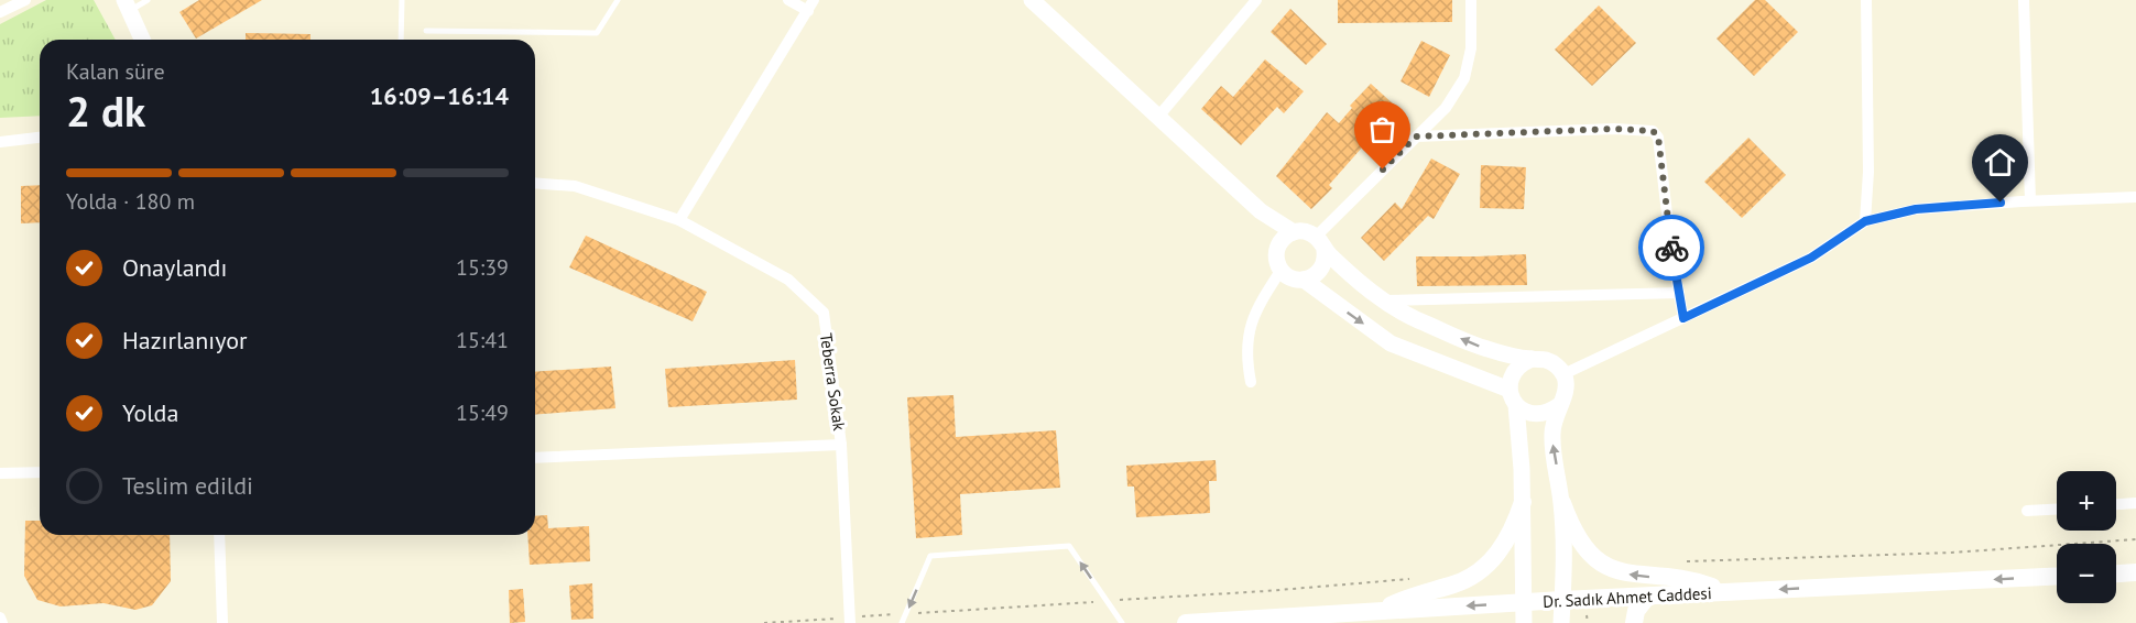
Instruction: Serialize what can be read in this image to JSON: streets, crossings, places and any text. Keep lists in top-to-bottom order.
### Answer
{
  "streets": {
    "main road": ["Dr. Sadık Ahmet Caddesi"],
    "street": ["Teberra Sokak"]
  },
  "one_way": ["Dr. Sadık Ahmet Caddesi"],
  "page": {
    "heading": ["2 dk", "Kalan süre", "16:09–16:14"],
    "bar": "Yolda · 180 m",
    "list": [
      ["Onaylandı", "15:39"],
      ["Hazırlanıyor", "15:41"],
      ["Yolda", "15:49"],
      "Teslim edildi"
    ],
    "map_buttons": ["+", "−"]
  }
}
